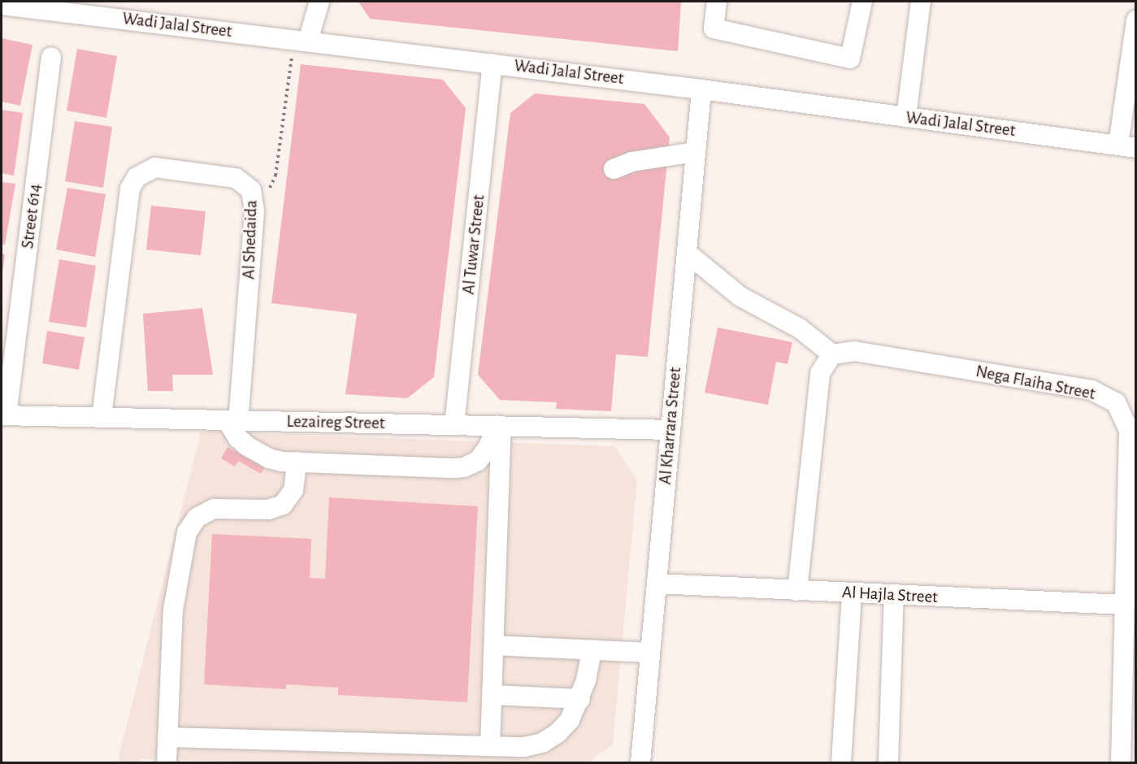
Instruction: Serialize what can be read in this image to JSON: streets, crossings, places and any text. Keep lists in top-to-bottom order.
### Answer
{
  "streets": {
    "street": [
      "Wadi Jalal Street",
      "Street 614",
      "Al Shedaida",
      "Al Tuwar Street",
      "Nega Flaiha Street",
      "Lezaireg Street",
      "Al Kharrara Street",
      "Al Hajla Street"
    ]
  },
  "crossings": [
    ["Wadi Jalal Street", "Al Tuwar Street"],
    ["Wadi Jalal Street", "Al Kharrara Street"],
    ["Street 614", "Lezaireg Street"],
    ["Al Shedaida", "Lezaireg Street"],
    ["Al Tuwar Street", "Lezaireg Street"],
    ["Nega Flaiha Street", "Al Hajla Street"],
    ["Lezaireg Street", "Al Kharrara Street"],
    ["Al Kharrara Street", "Al Hajla Street"]
  ]
}
